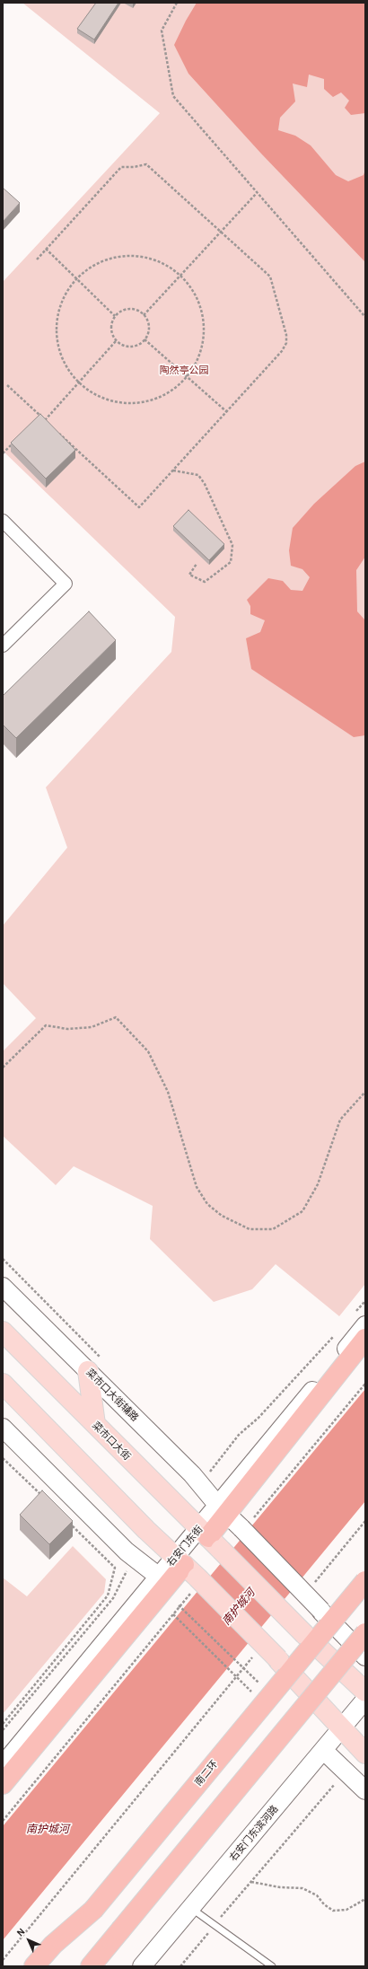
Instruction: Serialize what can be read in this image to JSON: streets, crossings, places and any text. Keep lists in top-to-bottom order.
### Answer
{
  "streets": {
    "highway": ["南二环"],
    "main road": ["菜市口大街"],
    "street": ["菜市口大街辅路", "右安门东街", "右安门东滨河路"]
  },
  "crossings": [
    ["菜市口大街", "右安门东街"]
  ],
  "water": ["南护城河"],
  "parks": ["陶然亭公园"],
  "north": "top left"
}
